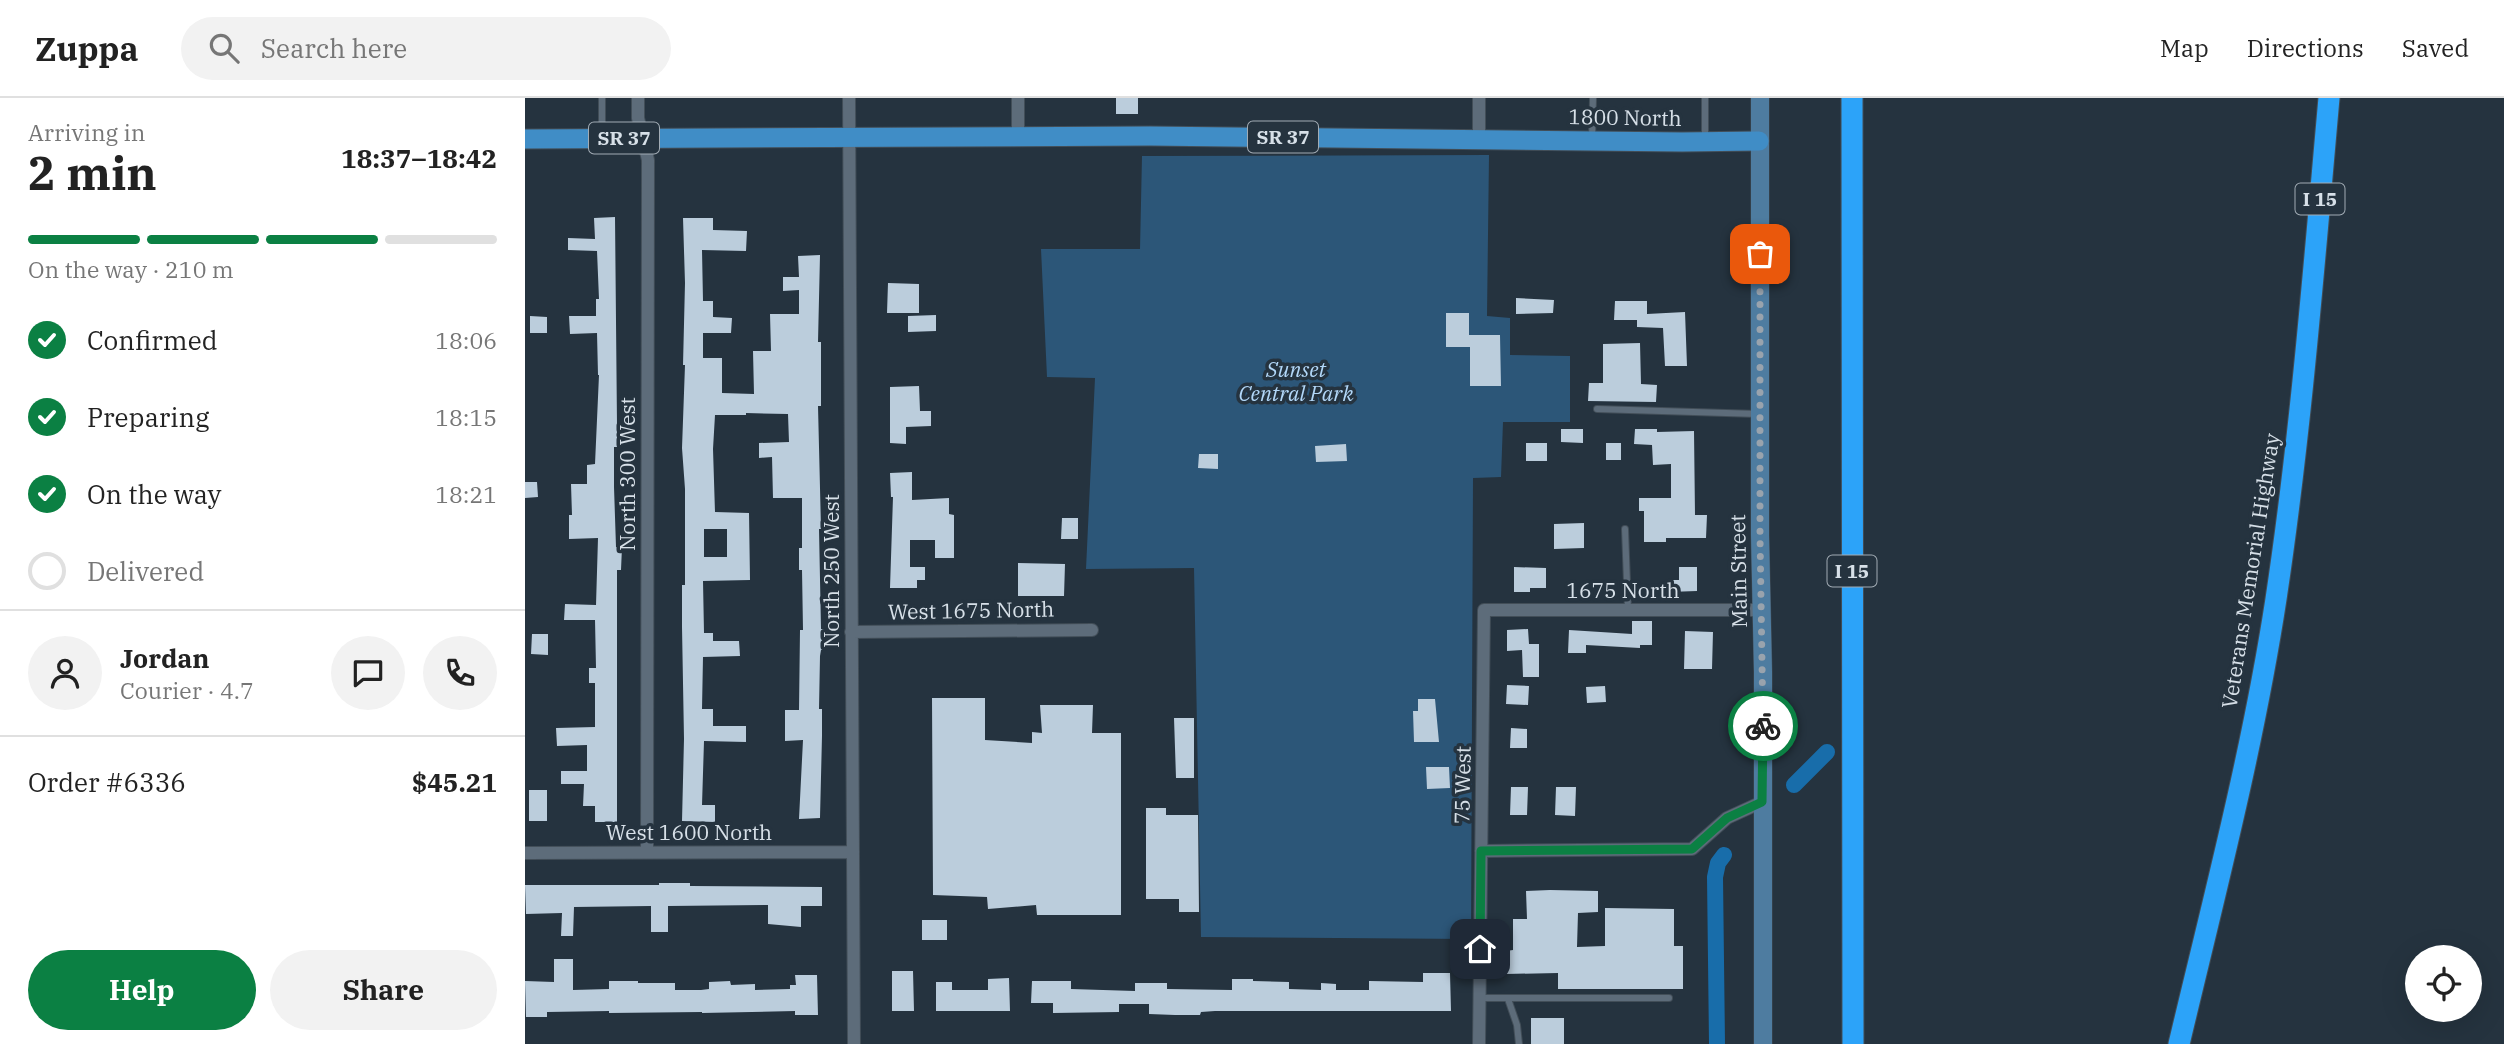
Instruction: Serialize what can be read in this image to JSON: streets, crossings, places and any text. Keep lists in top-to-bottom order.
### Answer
{
  "streets": {
    "highway": ["I 15", "Veterans Memorial Highway"],
    "main road": ["1800 North", "SR 37", "Main Street"],
    "street": [
      "North 300 West",
      "North 250 West",
      "1675 North",
      "West 1675 North",
      "75 West",
      "West 1600 North"
    ]
  },
  "crossings": [
    ["1800 North", "North 300 West"],
    ["1800 North", "North 250 West"],
    ["1800 North", "Main Street"],
    ["North 300 West", "West 1600 North"],
    ["North 250 West", "West 1675 North"],
    ["North 250 West", "West 1600 North"],
    ["Main Street", "1675 North"],
    ["1675 North", "75 West"]
  ],
  "parks": ["Sunset Central Park"],
  "page": {
    "header": "Zuppa",
    "search": "Search here",
    "nav": ["Map", "Directions", "Saved"],
    "heading": ["2 min", "Arriving in", "18:37–18:42"],
    "panel": [
      "Jordan",
      "Courier · 4.7",
      "Order #6336",
      "$45.21"
    ],
    "bar": "On the way · 210 m",
    "list": [
      ["Confirmed", "18:06"],
      ["Preparing", "18:15"],
      ["On the way", "18:21"],
      "Delivered"
    ],
    "buttons": ["Help", "Share"]
  }
}
